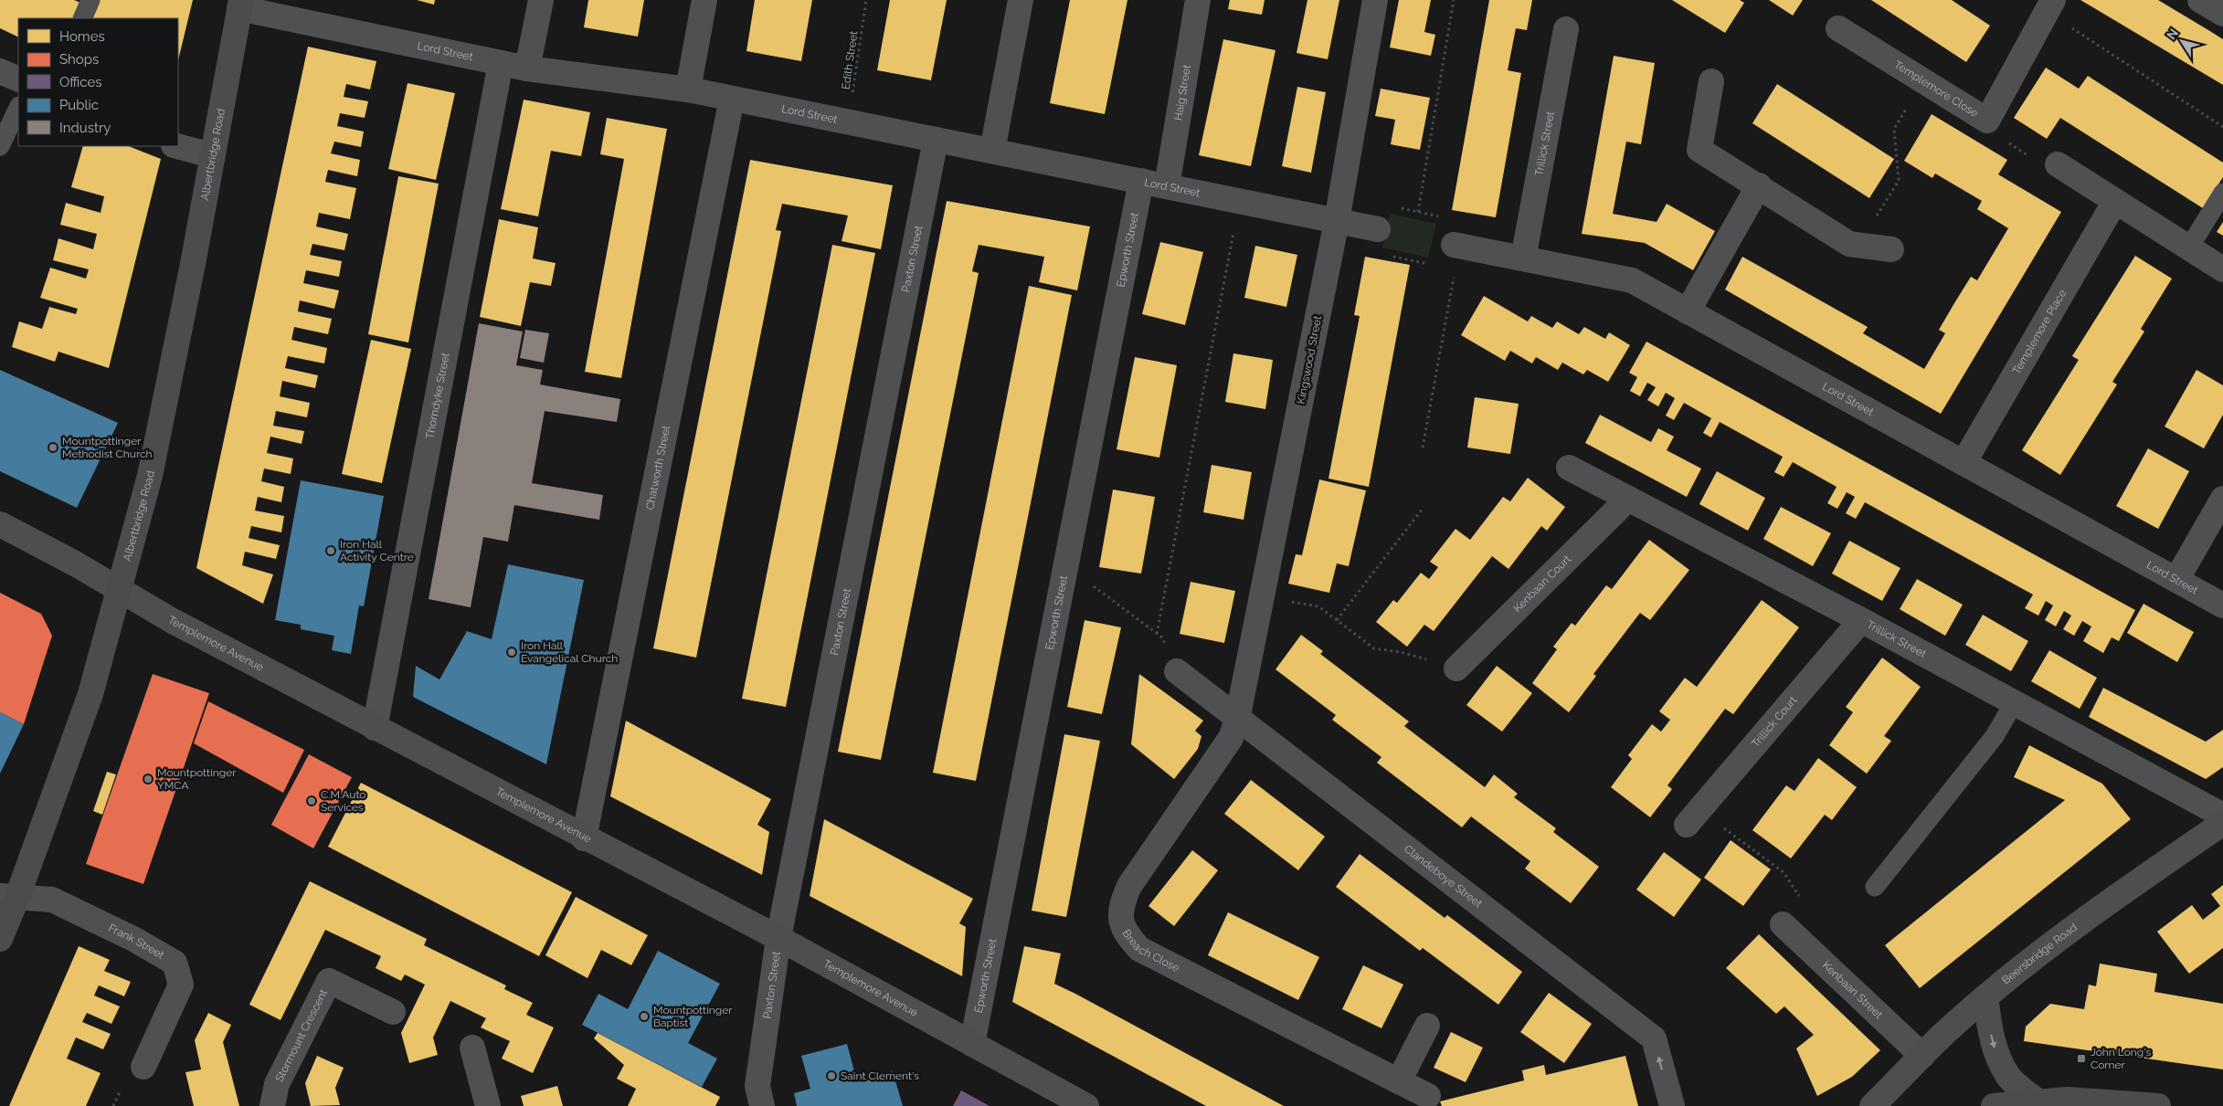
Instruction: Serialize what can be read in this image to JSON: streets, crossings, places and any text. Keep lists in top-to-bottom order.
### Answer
{
  "streets": {
    "main road": ["Albertbridge Road"],
    "street": [
      "Lord Street",
      "Templemore Close",
      "Haig Street",
      "Trillick Street",
      "Epworth Street",
      "Paxton Street",
      "Templemore Place",
      "Kingswood Street",
      "Thorndyke Street",
      "Chatworth Street",
      "Kenbaan Court",
      "Templemore Avenue",
      "Trillick Court",
      "Clandeboye Street",
      "Frank Street",
      "Breach Close",
      "Beersbridge Road",
      "Kenbaan Street",
      "Stormount Crescent"
    ],
    "path": ["Edith Street"]
  },
  "crossings": [
    ["Lord Street", "Edith Street"],
    ["Lord Street", "Haig Street"],
    ["Lord Street", "Trillick Street"],
    ["Lord Street", "Albertbridge Road"],
    ["Lord Street", "Epworth Street"],
    ["Lord Street", "Paxton Street"],
    ["Lord Street", "Templemore Place"],
    ["Lord Street", "Kingswood Street"],
    ["Lord Street", "Thorndyke Street"],
    ["Lord Street", "Chatworth Street"],
    ["Trillick Street", "Kenbaan Court"],
    ["Trillick Street", "Trillick Court"],
    ["Albertbridge Road", "Templemore Avenue"],
    ["Albertbridge Road", "Frank Street"],
    ["Epworth Street", "Templemore Avenue"],
    ["Paxton Street", "Templemore Avenue"],
    ["Kingswood Street", "Clandeboye Street"],
    ["Kingswood Street", "Breach Close"],
    ["Thorndyke Street", "Templemore Avenue"],
    ["Chatworth Street", "Templemore Avenue"],
    ["Clandeboye Street", "Breach Close"],
    ["Beersbridge Road", "Kenbaan Street"]
  ],
  "one_way": ["Clandeboye Street"],
  "places": {
    "other": [
      "Mountpottinger Methodist Church",
      "Iron Hall Activity Centre",
      "Iron Hall Evangelical Church",
      "Mountpottinger YMCA",
      "C.M.Auto Services",
      "Mountpottinger Baptist",
      "Saint Clement's"
    ],
    "transit": ["John Long's Corner"]
  },
  "legend": [
    "Homes",
    "Shops",
    "Offices",
    "Public",
    "Industry"
  ],
  "north": "top left"
}
